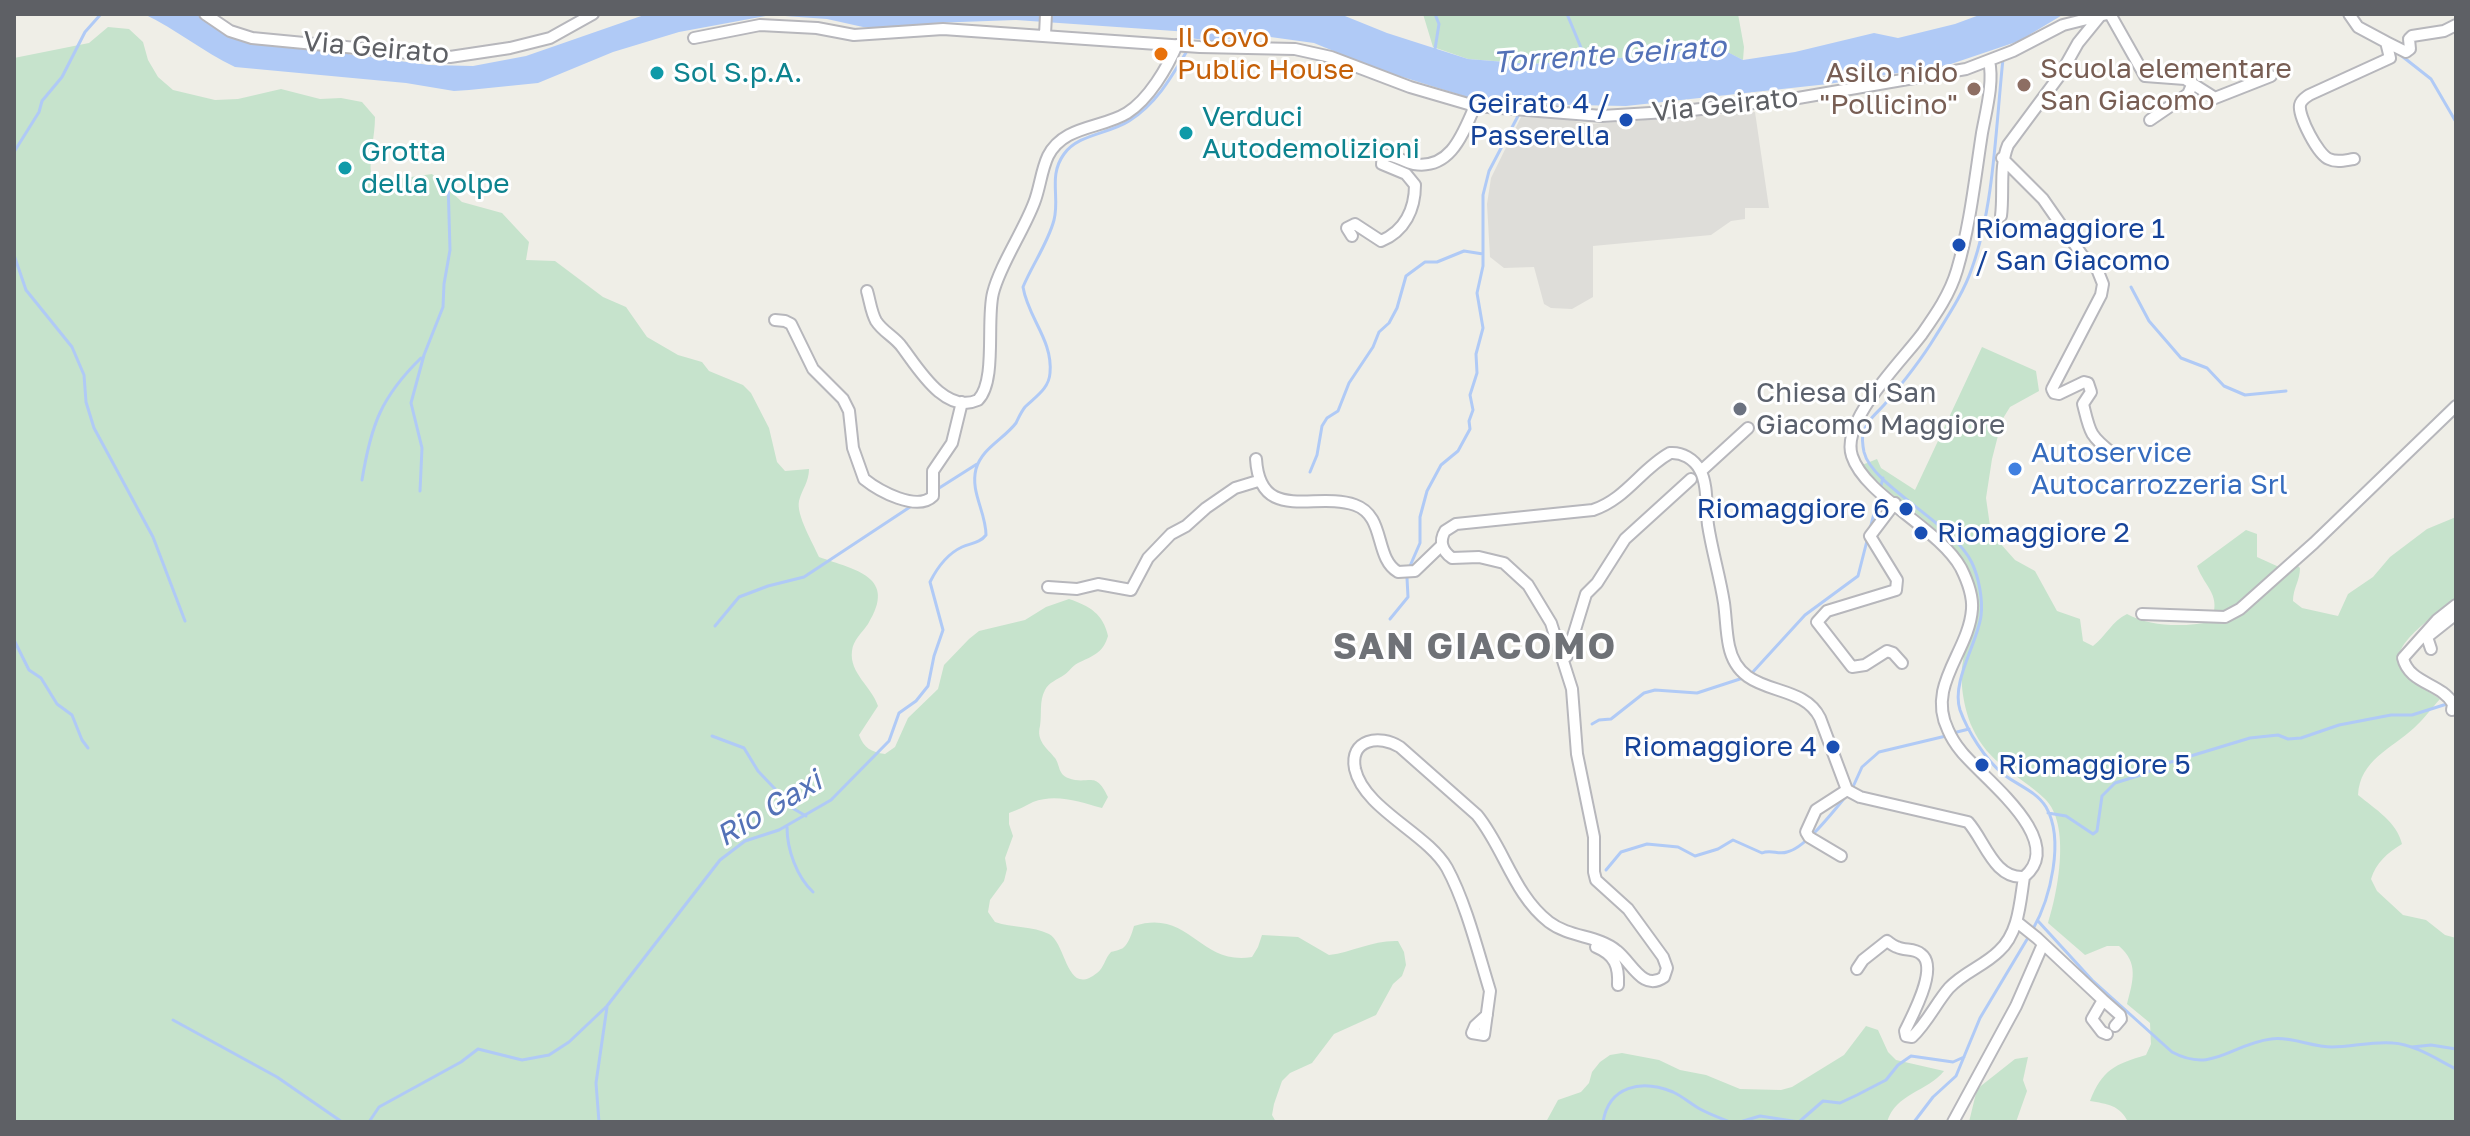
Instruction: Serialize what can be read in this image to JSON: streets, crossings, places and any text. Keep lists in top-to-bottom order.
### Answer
{
  "streets": {
    "street": ["Via Geirato"]
  },
  "districts": ["SAN GIACOMO"],
  "water": ["Torrente Geirato", "Rio Gaxi"],
  "places": [
    "Il Covo Public House",
    "Sol S.p.A.",
    "Scuola elementare San Giacomo",
    "Asilo nido \"Pollicino\"",
    "Geirato 4 / Passerella",
    "Verduci Autodemolizioni",
    "Grotta della volpe",
    "Riomaggiore 1 / San Giacomo",
    "Chiesa di San Giacomo Maggiore",
    "Autoservice Autocarrozzeria Srl",
    "Riomaggiore 6",
    "Riomaggiore 2",
    "Riomaggiore 4",
    "Riomaggiore 5"
  ]
}
